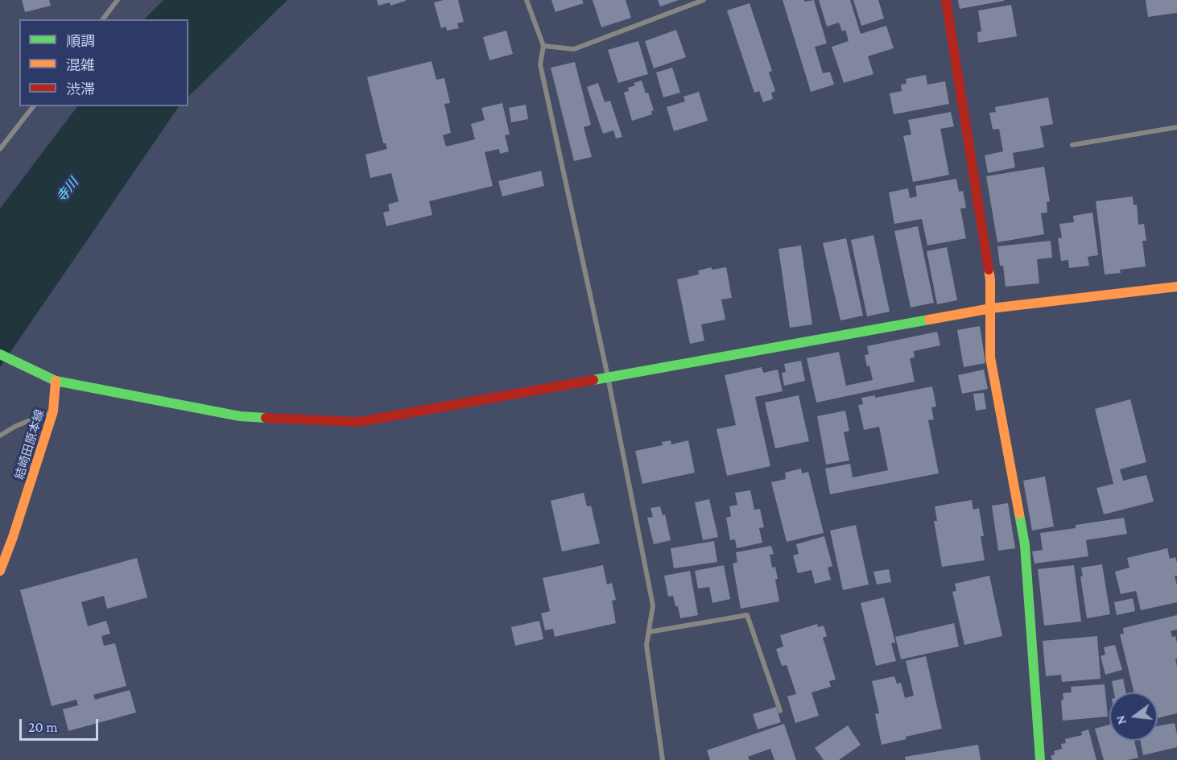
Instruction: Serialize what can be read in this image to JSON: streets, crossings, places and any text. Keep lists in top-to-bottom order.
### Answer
{
  "streets": {
    "street": ["結崎田原本線"]
  },
  "water": ["寺川"],
  "legend": ["順調", "混雑", "渋滞"],
  "scale_bar": "20 m",
  "north": "left"
}
